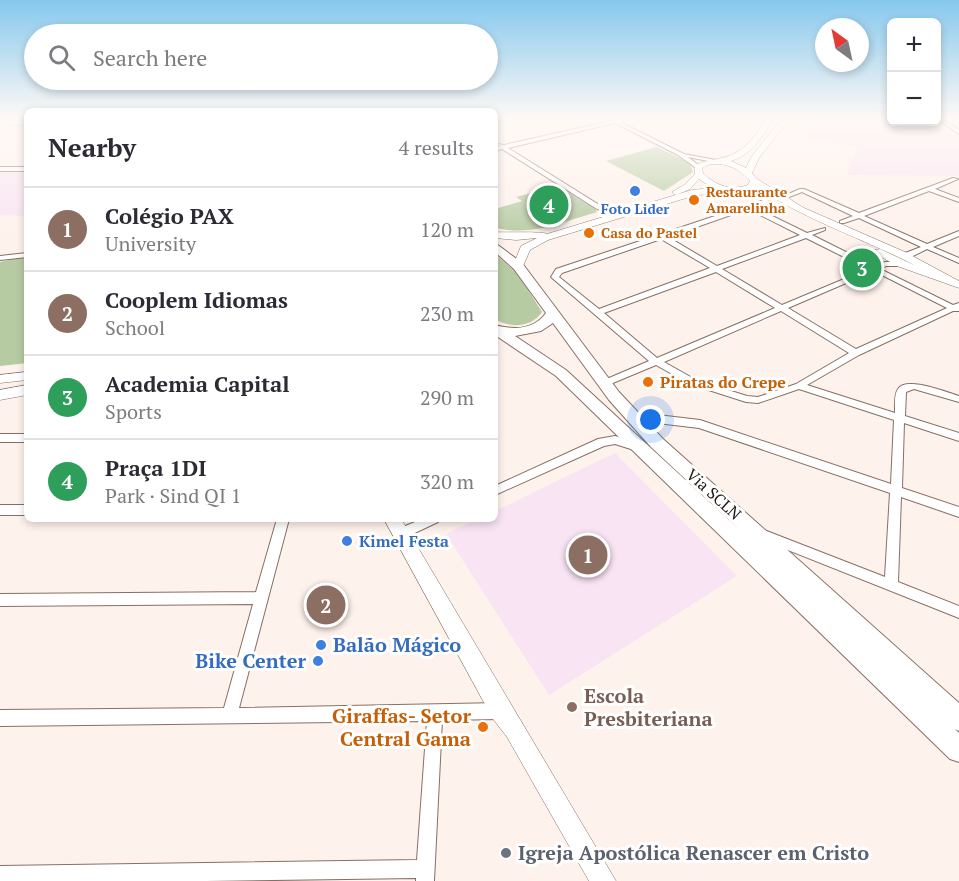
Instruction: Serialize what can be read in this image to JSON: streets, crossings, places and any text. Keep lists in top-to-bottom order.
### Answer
{
  "streets": {
    "main road": ["Via SCLN"]
  },
  "places": [
    "Foto Lider",
    "Restaurante Amarelinha",
    "Casa do Pastel",
    "Piratas do Crepe",
    "Kimel Festa",
    "Balão Mágico",
    "Bike Center",
    "Escola Presbiteriana",
    "Giraffas- Setor Central Gama",
    "Igreja Apostólica Renascer em Cristo"
  ],
  "north": "top left",
  "page": {
    "map_buttons": ["+", "−"],
    "search": "Search here",
    "heading": ["Nearby", "4 results"],
    "pins": [
      "4",
      "3",
      "1",
      "2"
    ],
    "list": [
      {
        "mark": "1",
        "name": "Colégio PAX",
        "note": "University",
        "value": "120 m"
      },
      {
        "mark": "2",
        "name": "Cooplem Idiomas",
        "note": "School",
        "value": "230 m"
      },
      {
        "mark": "3",
        "name": "Academia Capital",
        "note": "Sports",
        "value": "290 m"
      },
      {
        "mark": "4",
        "name": "Praça 1DI",
        "note": "Park · Sind QI 1",
        "value": "320 m"
      }
    ]
  }
}
